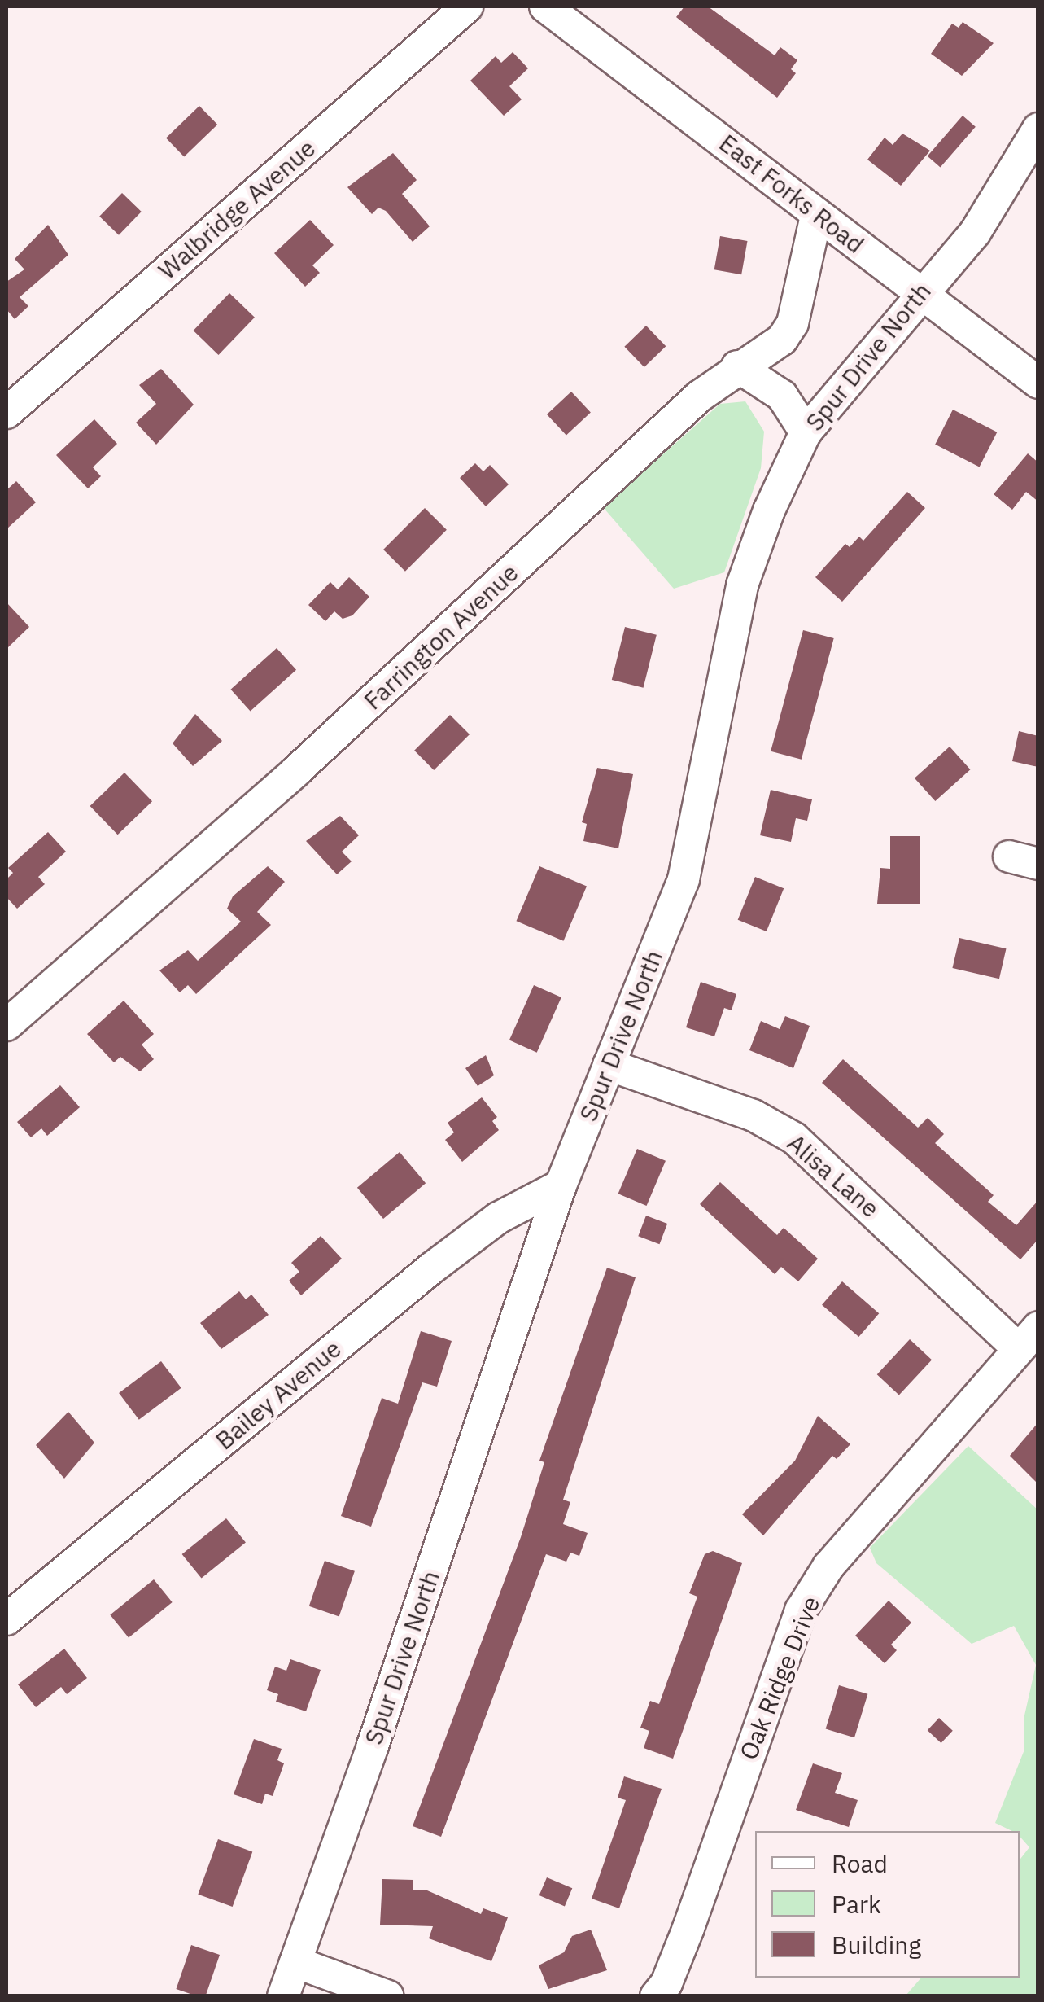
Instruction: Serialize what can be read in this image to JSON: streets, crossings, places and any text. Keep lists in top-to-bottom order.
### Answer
{
  "streets": {
    "street": [
      "East Forks Road",
      "Walbridge Avenue",
      "Spur Drive North",
      "Farrington Avenue",
      "Alisa Lane",
      "Bailey Avenue",
      "Oak Ridge Drive"
    ]
  },
  "crossings": [
    ["East Forks Road", "Spur Drive North"],
    ["Spur Drive North", "Alisa Lane"],
    ["Spur Drive North", "Bailey Avenue"],
    ["Alisa Lane", "Oak Ridge Drive"]
  ],
  "legend": ["Road", "Park", "Building"]
}
